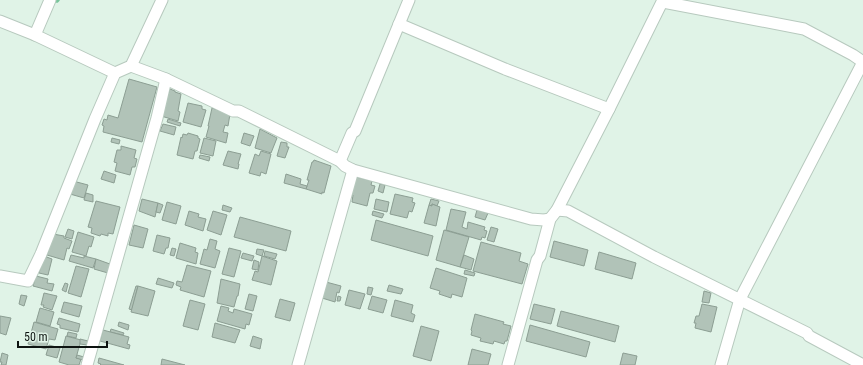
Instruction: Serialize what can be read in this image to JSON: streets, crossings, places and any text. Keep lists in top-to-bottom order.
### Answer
{
  "scale_bar": "50 m"
}
